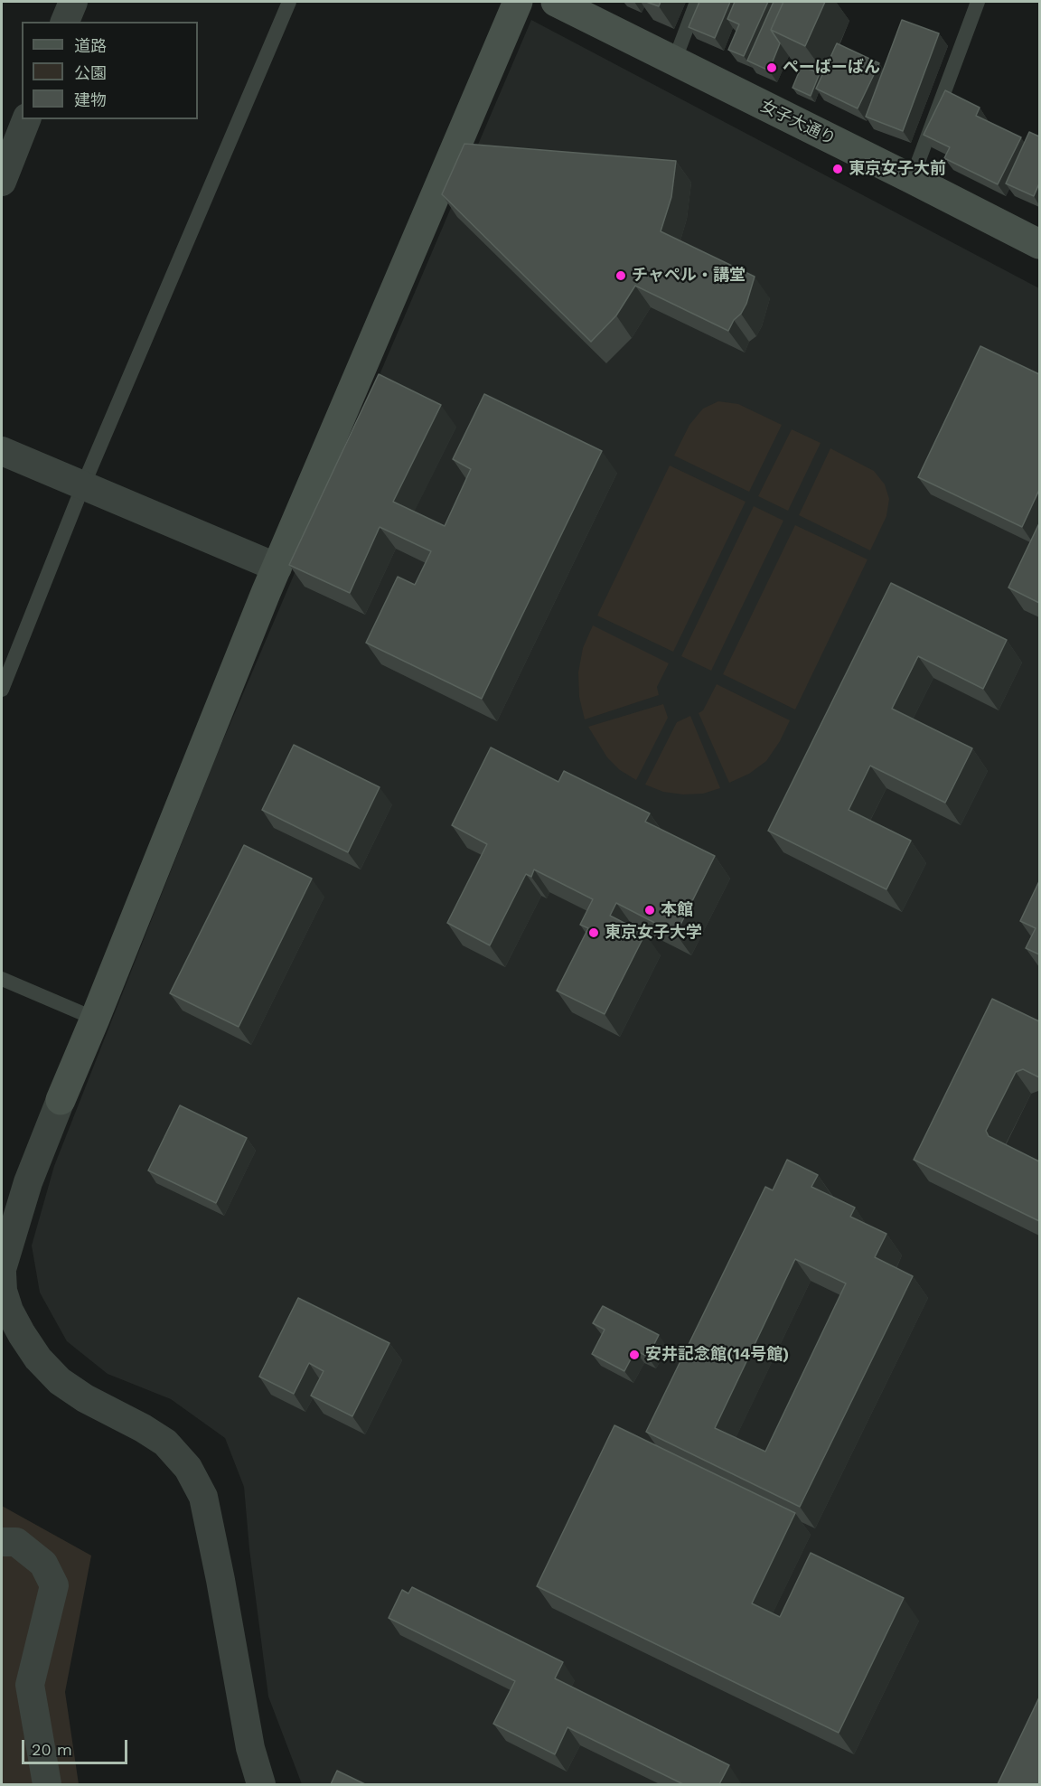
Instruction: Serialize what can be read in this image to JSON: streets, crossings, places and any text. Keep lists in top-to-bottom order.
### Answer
{
  "streets": {
    "street": ["女子大通り"]
  },
  "places": [
    "ぺーばーばん",
    "東京女子大前",
    "チャペル・講堂",
    "本館",
    "東京女子大学",
    "安井記念館(14号館)"
  ],
  "legend": ["道路", "公園", "建物"],
  "scale_bar": "20 m"
}
